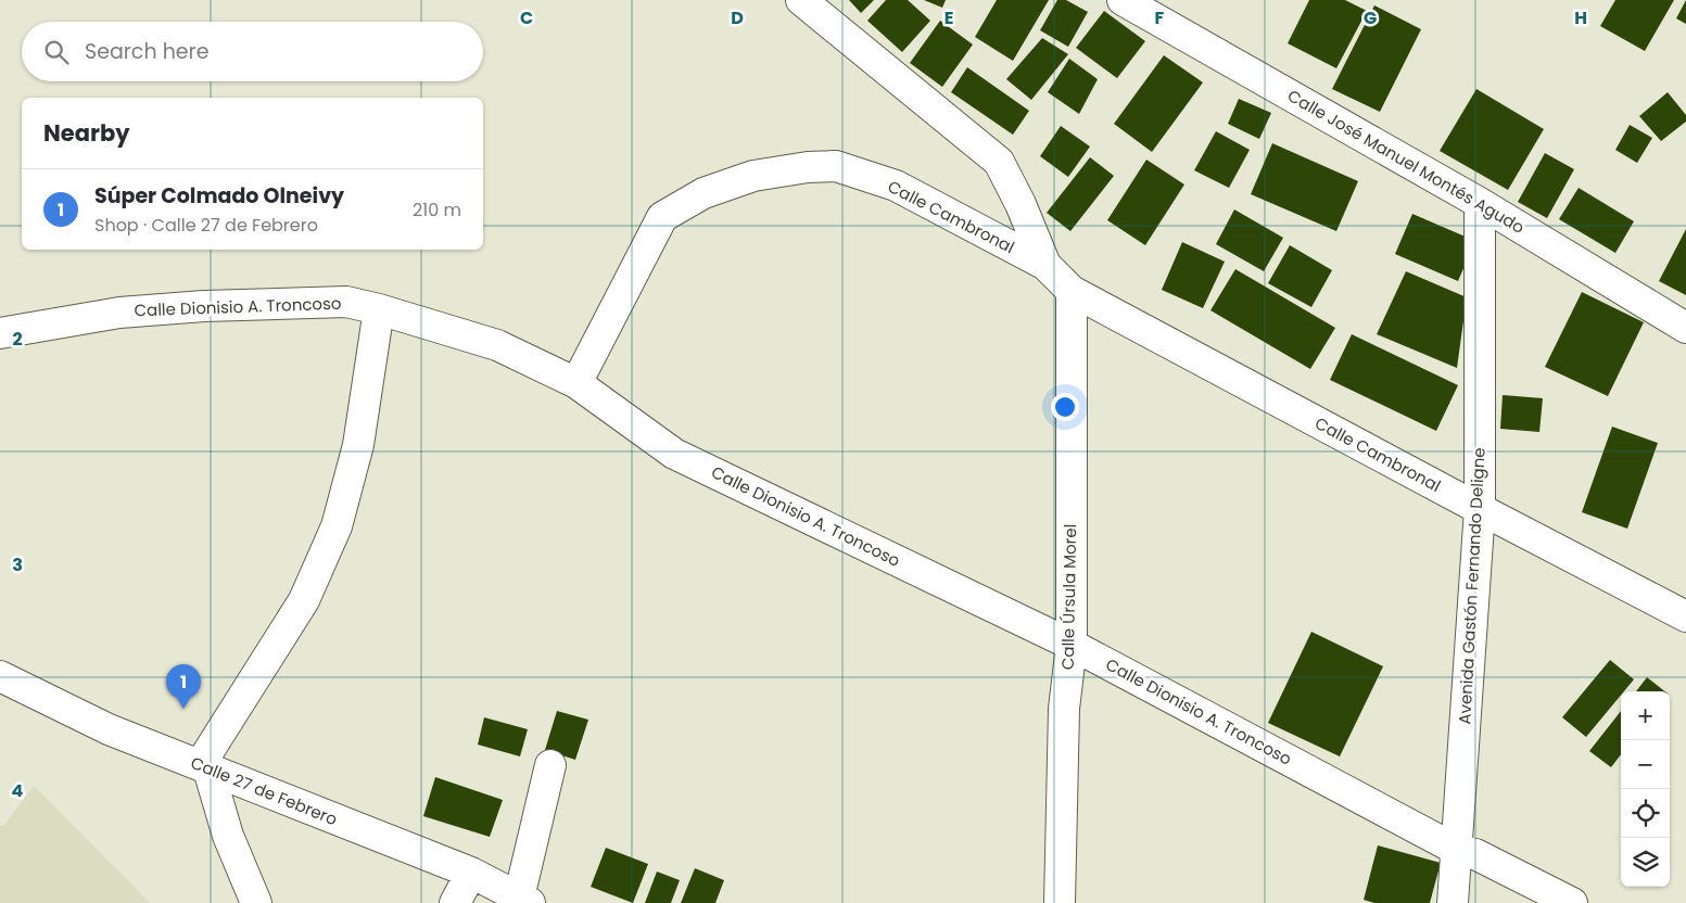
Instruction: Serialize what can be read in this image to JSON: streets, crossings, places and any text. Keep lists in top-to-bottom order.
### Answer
{
  "streets": {
    "street": [
      "Calle José Manuel Montés Agudo",
      "Calle Cambronal",
      "Calle Dionisio A. Troncoso",
      "Avenida Gastón Fernando Deligne",
      "Calle Úrsula Morel",
      "Calle 27 de Febrero"
    ]
  },
  "crossings": [
    ["Calle José Manuel Montés Agudo", "Avenida Gastón Fernando Deligne"],
    ["Calle Cambronal", "Calle Dionisio A. Troncoso"],
    ["Calle Cambronal", "Avenida Gastón Fernando Deligne"],
    ["Calle Cambronal", "Calle Úrsula Morel"],
    ["Calle Dionisio A. Troncoso", "Avenida Gastón Fernando Deligne"],
    ["Calle Dionisio A. Troncoso", "Calle Úrsula Morel"]
  ],
  "page": {
    "search": "Search here",
    "heading": "Nearby",
    "list": [
      {
        "mark": "1",
        "name": "Súper Colmado Olneivy",
        "note": "Shop · Calle 27 de Febrero",
        "value": "210 m"
      }
    ],
    "pins": "1",
    "map_buttons": ["+", "−"]
  },
  "grid": {
    "columns": [
      "C",
      "D",
      "E",
      "F",
      "G",
      "H"
    ],
    "rows": ["2", "3", "4"]
  }
}
